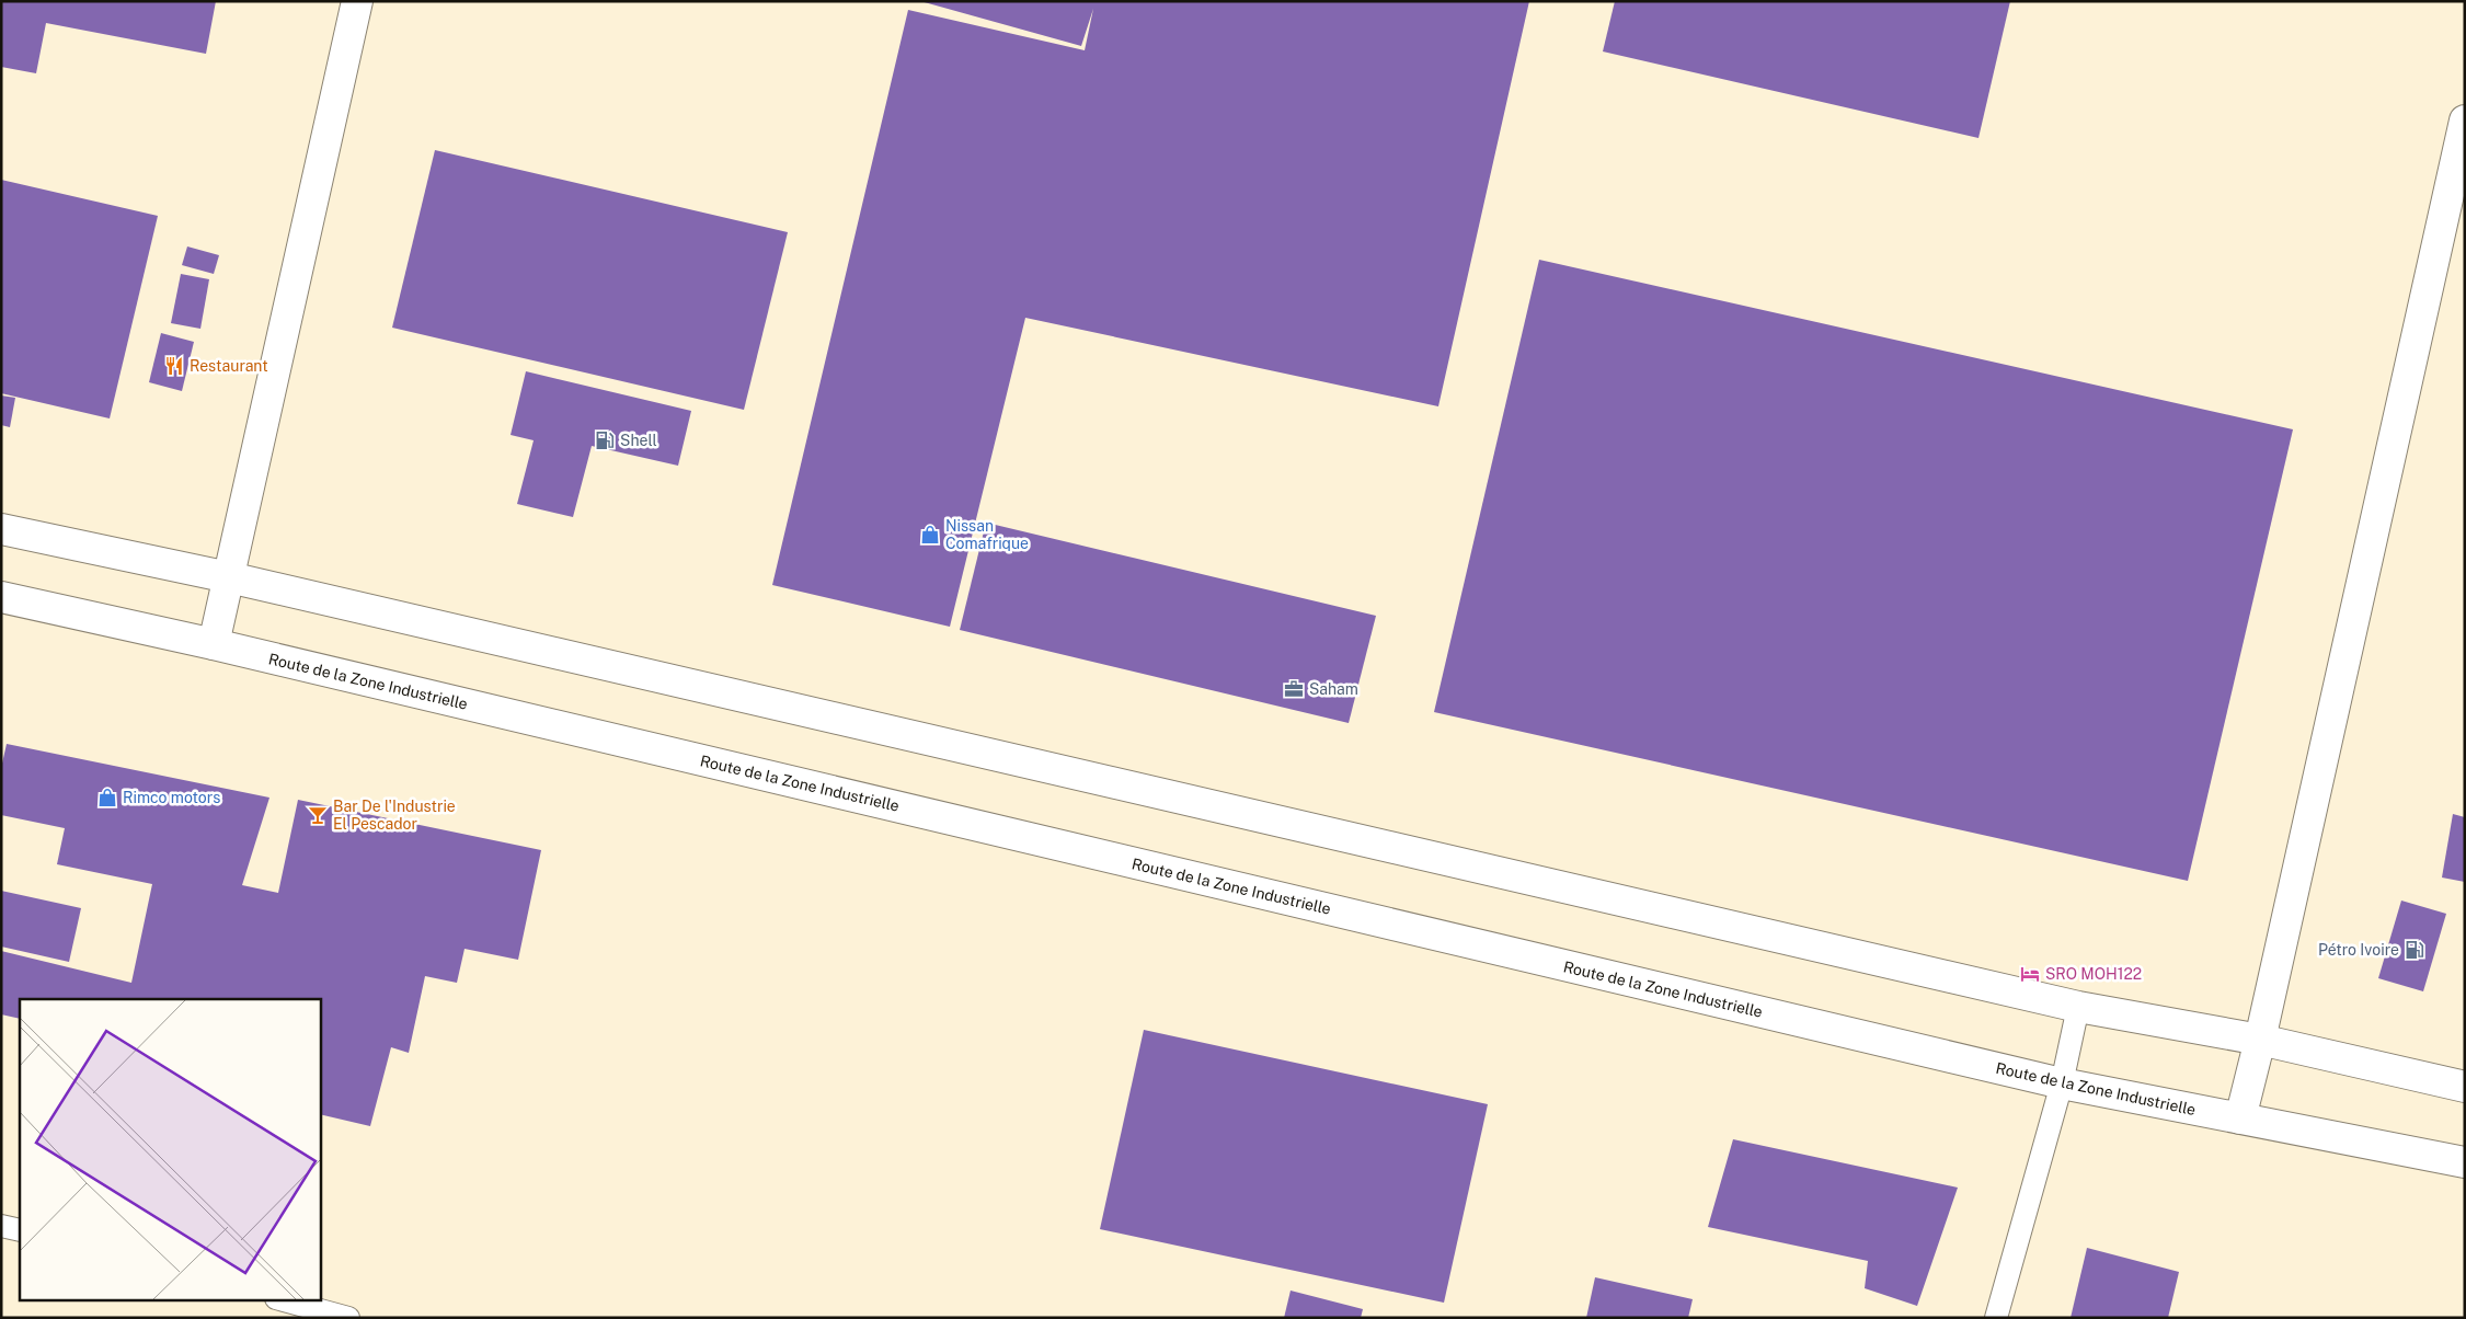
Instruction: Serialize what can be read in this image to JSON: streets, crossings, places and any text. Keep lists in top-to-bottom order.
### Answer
{
  "streets": {
    "main road": ["Route de la Zone Industrielle"]
  },
  "places": {
    "restaurant": ["Restaurant"],
    "fuel station": ["Shell", "Pétro Ivoire"],
    "shop": ["Nissan Comafrique", "Rimco motors"],
    "office": ["Saham"],
    "bar": ["Bar De l'Industrie El Pescador"],
    "hotel": ["SRO MOH122"]
  }
}
